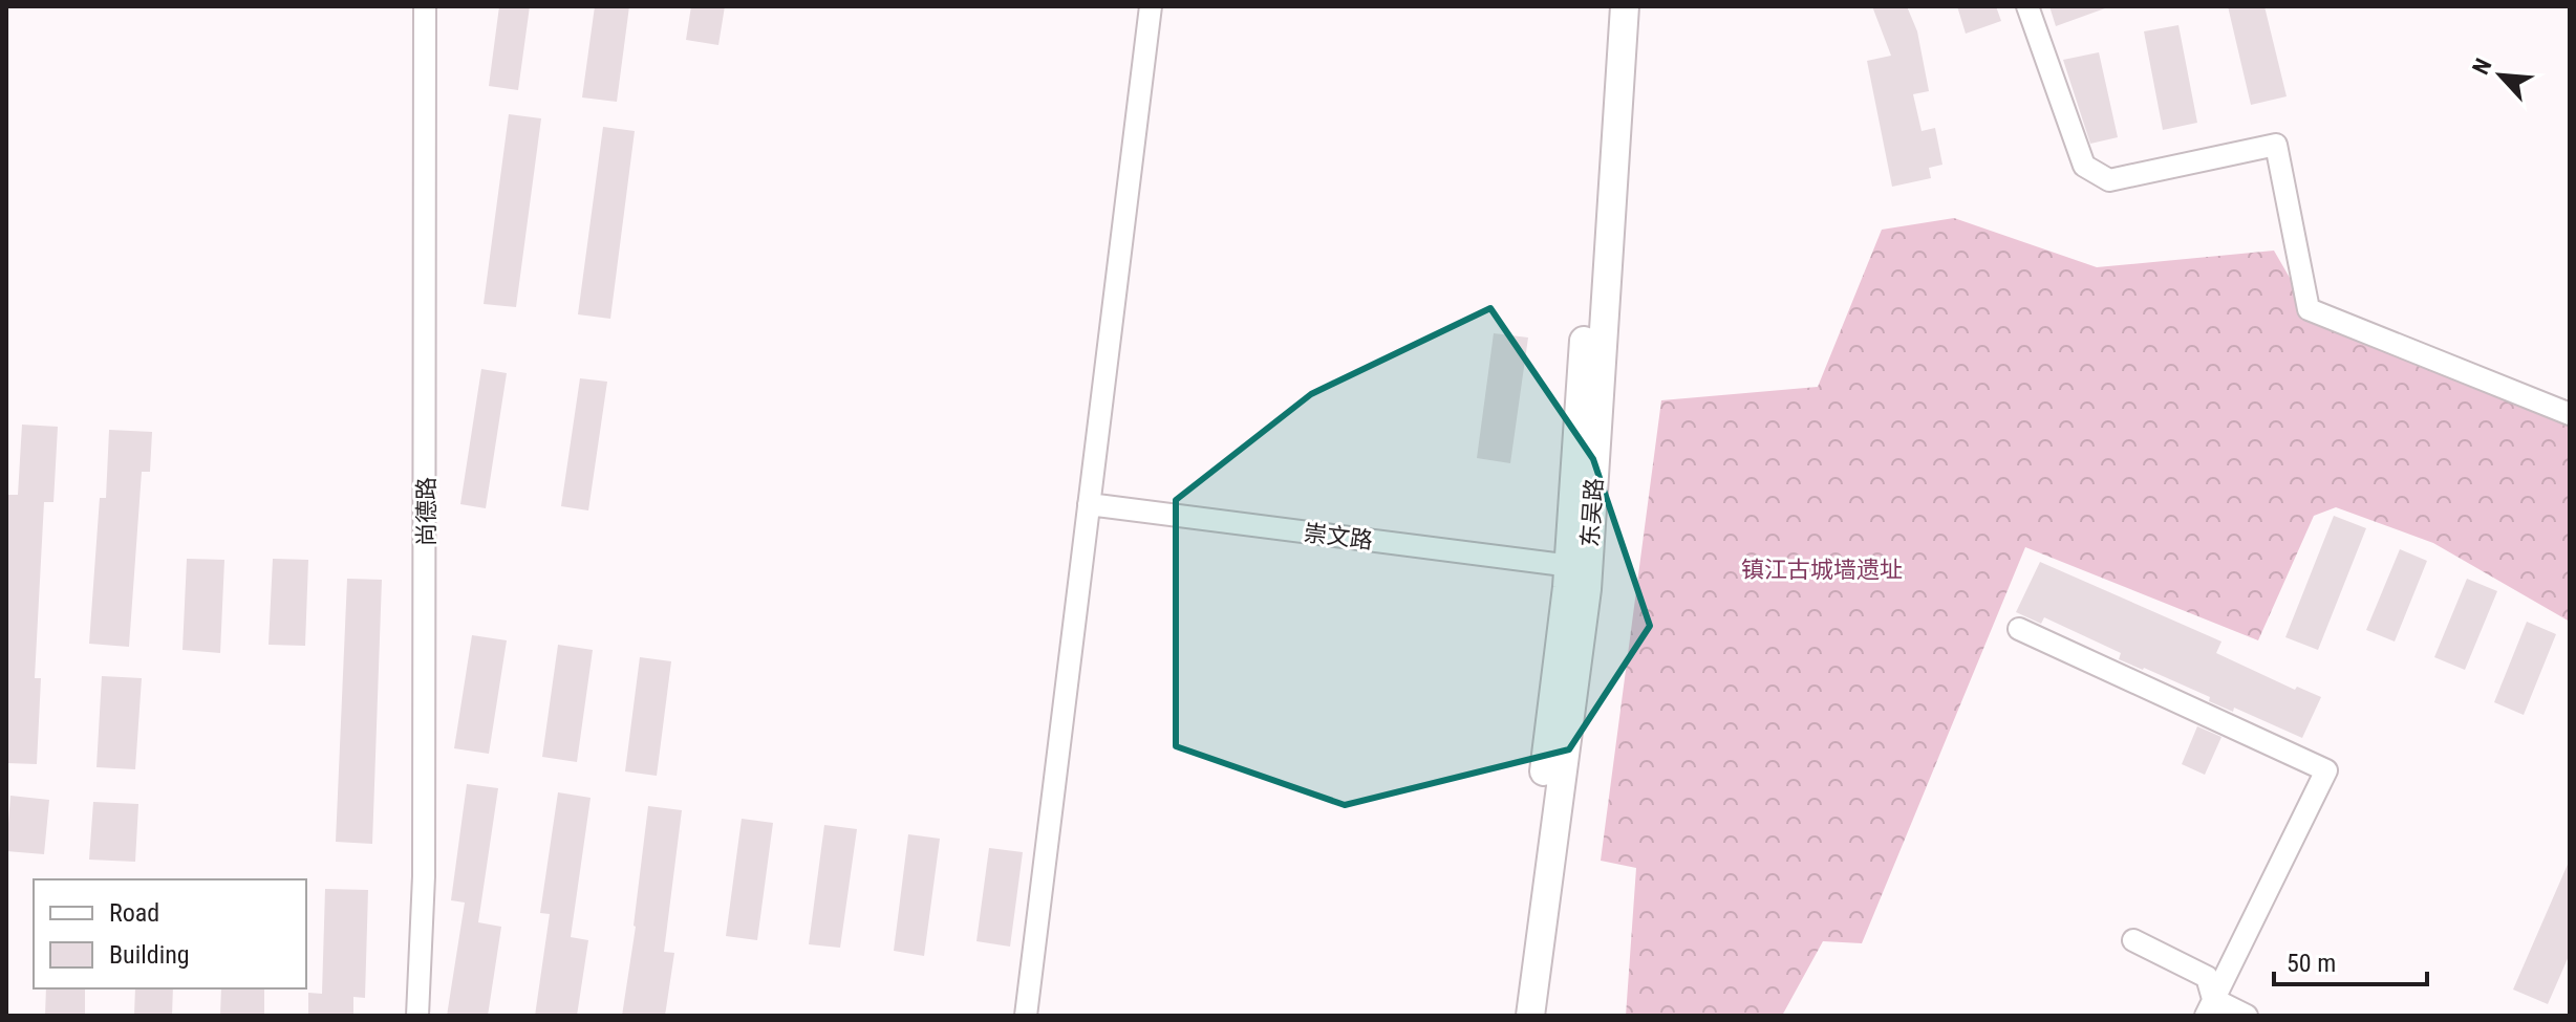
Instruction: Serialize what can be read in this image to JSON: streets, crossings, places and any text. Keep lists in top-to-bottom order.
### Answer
{
  "streets": {
    "main road": ["东吴路"],
    "street": ["尚德路", "崇文路"]
  },
  "crossings": [
    ["东吴路", "崇文路"]
  ],
  "parks": ["镇江古城墙遗址"],
  "legend": ["Road", "Building"],
  "scale_bar": "50 m",
  "north": "top left"
}
